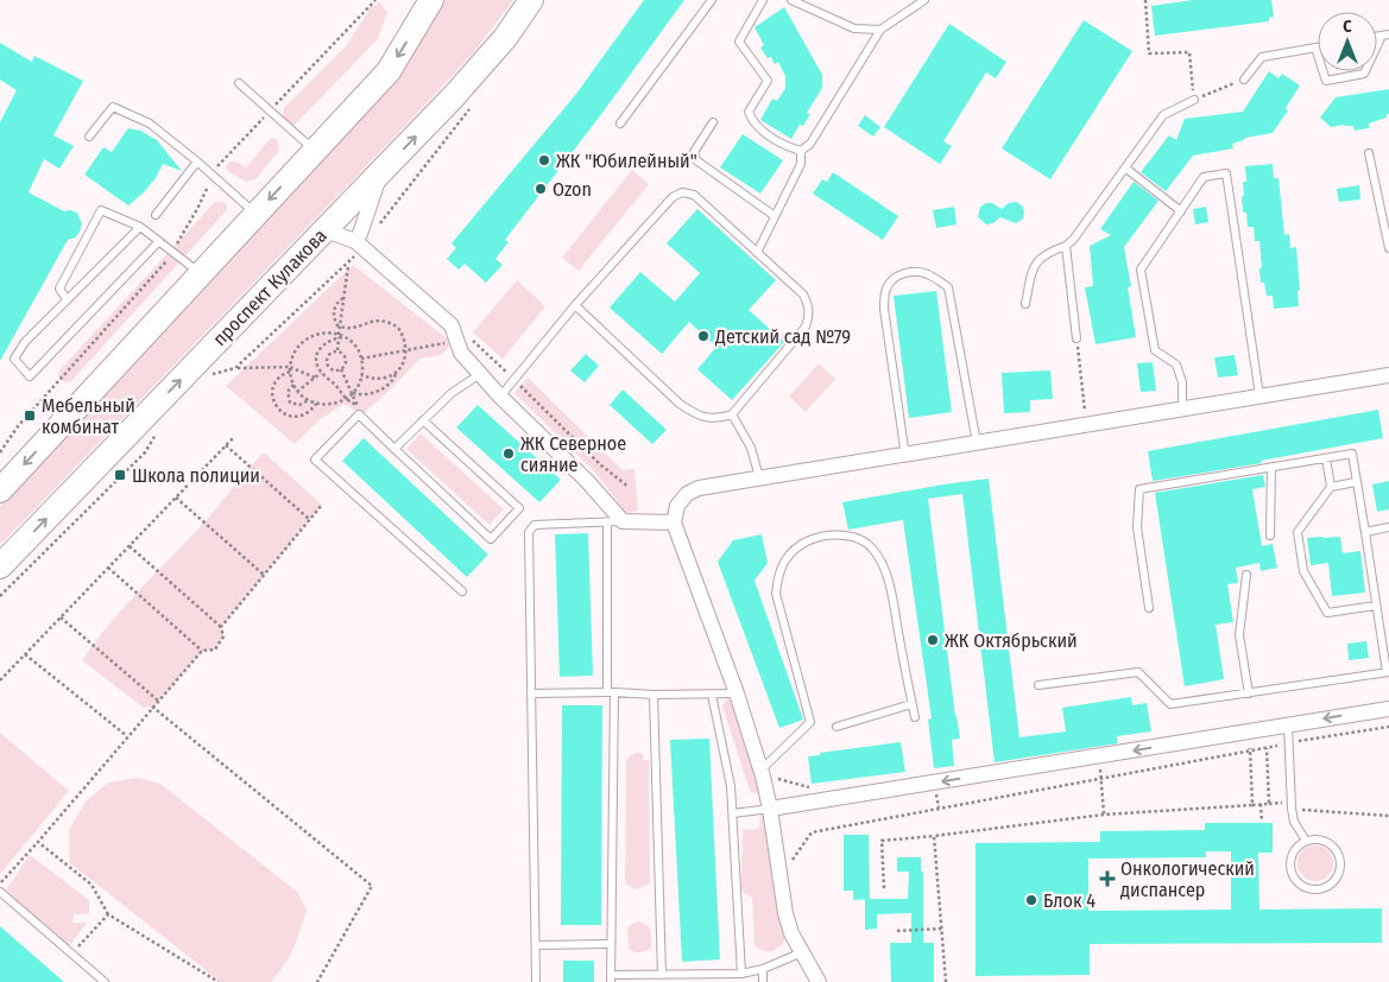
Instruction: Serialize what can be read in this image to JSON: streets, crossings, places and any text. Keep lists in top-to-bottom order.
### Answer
{
  "streets": {
    "main road": ["проспект Кулакова"]
  },
  "places": {
    "other": [
      "ЖК \"Юбилейный\"",
      "Ozon",
      "Детский сад №79",
      "ЖК Северное сияние",
      "ЖК Октябрьский",
      "Блок 4"
    ],
    "transit": ["Мебельный комбинат", "Школа полиции"],
    "health": ["Онкологический диспансер"]
  },
  "north": "top"
}
